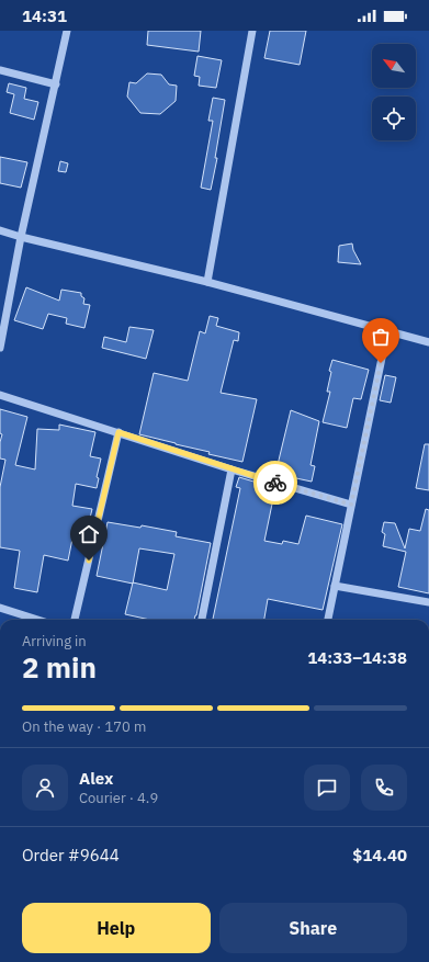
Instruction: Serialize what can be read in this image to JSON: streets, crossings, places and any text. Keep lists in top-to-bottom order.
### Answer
{
  "north": "top left",
  "page": {
    "status": "14:31",
    "heading": ["2 min", "Arriving in", "14:33–14:38"],
    "panel": [
      "Alex",
      "Courier · 4.9",
      "Order #9644",
      "$14.40"
    ],
    "bar": "On the way · 170 m",
    "buttons": ["Help", "Share"]
  }
}
